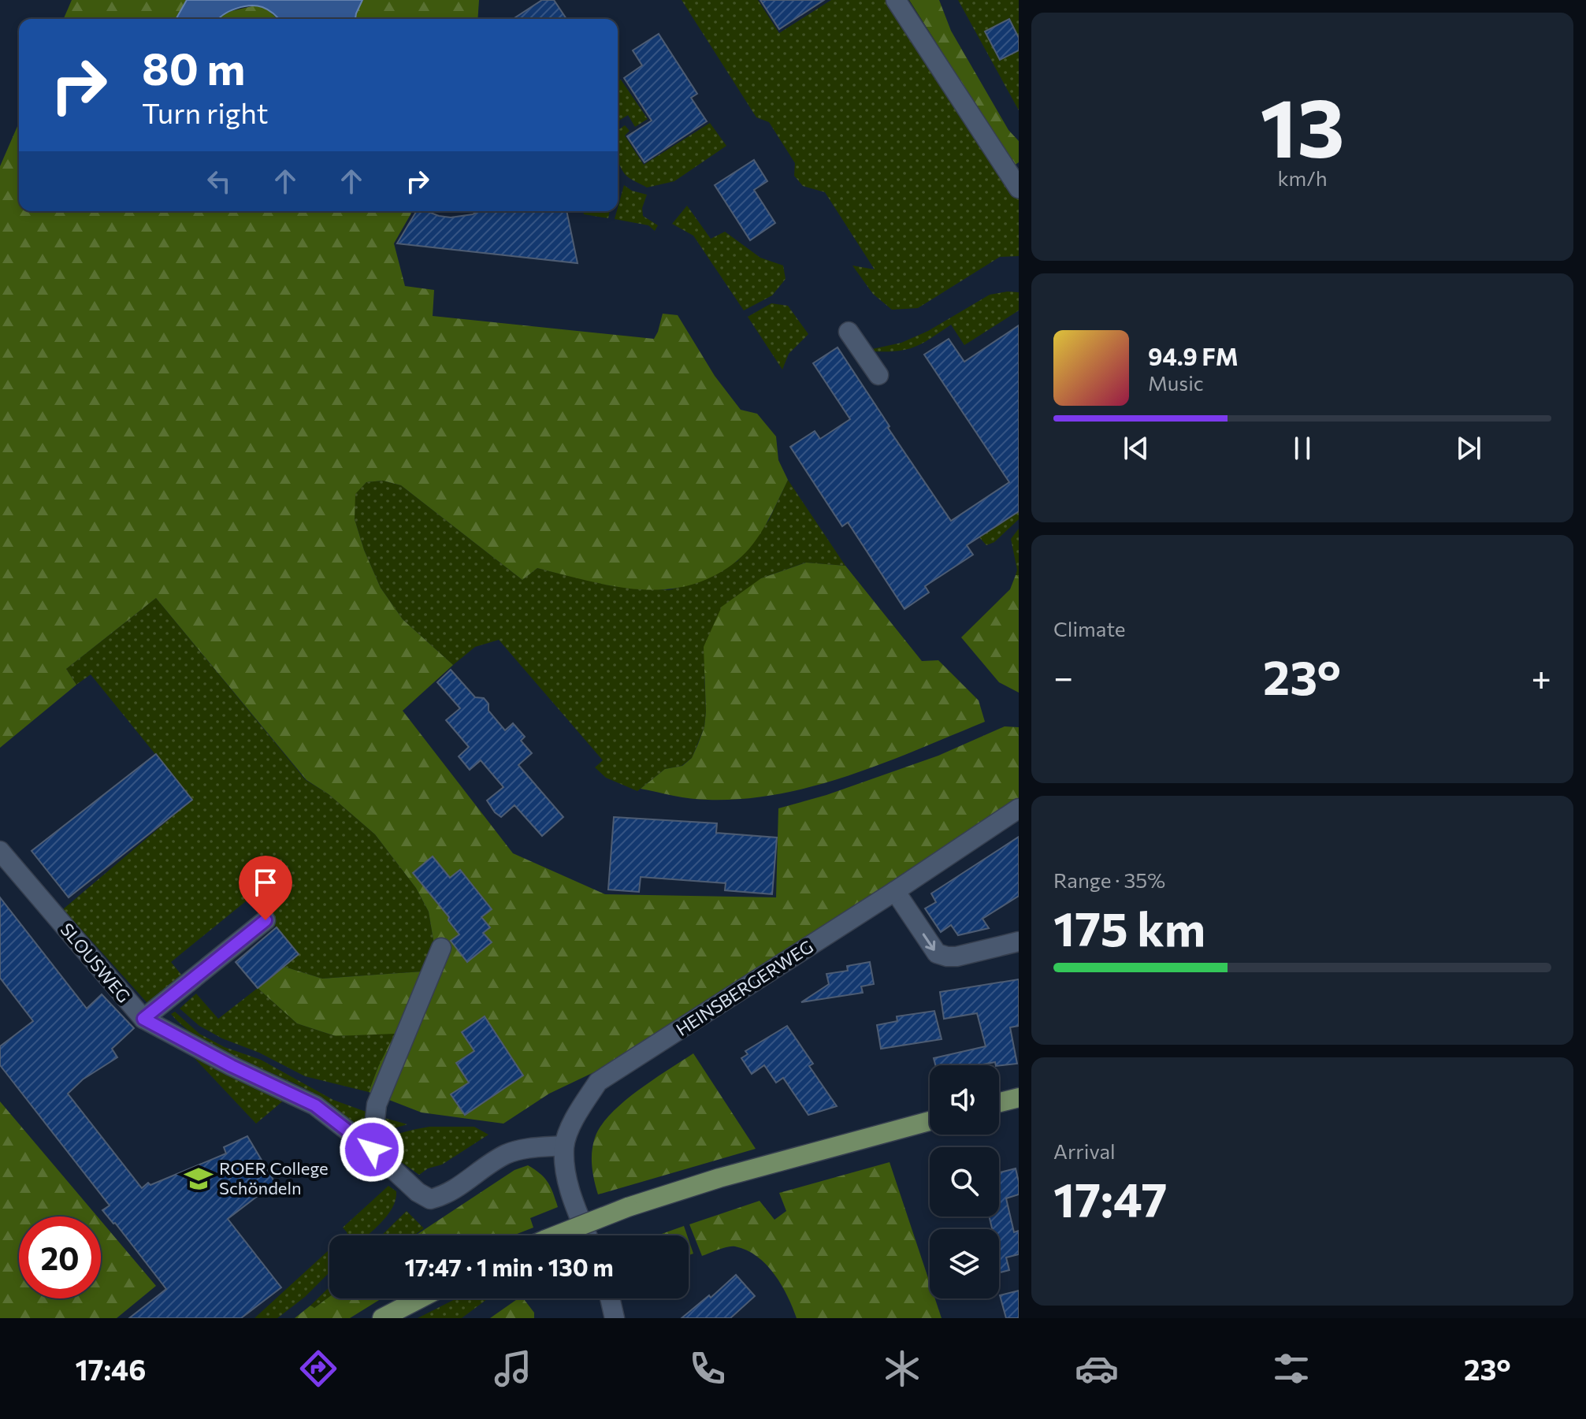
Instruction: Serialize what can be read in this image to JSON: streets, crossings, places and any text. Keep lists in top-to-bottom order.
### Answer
{
  "streets": {
    "street": ["SLOUSWEG", "HEINSBERGERWEG"]
  },
  "crossings": [
    ["SLOUSWEG", "HEINSBERGERWEG"]
  ],
  "places": {
    "school or university": ["ROER College Schöndeln"]
  },
  "page": {
    "tile": [
      ["13", "km/h"],
      "Climate",
      ["Range · 35%", "175 km"],
      ["Arrival", "17:47"]
    ],
    "turn": ["80 m", "Turn right"],
    "song": ["94.9 FM", "Music"],
    "heat": ["−", "23°", "+"],
    "limit": "20",
    "trip": "17:47 · 1 min · 130 m",
    "tabs": ["17:46", "23°"]
  }
}
